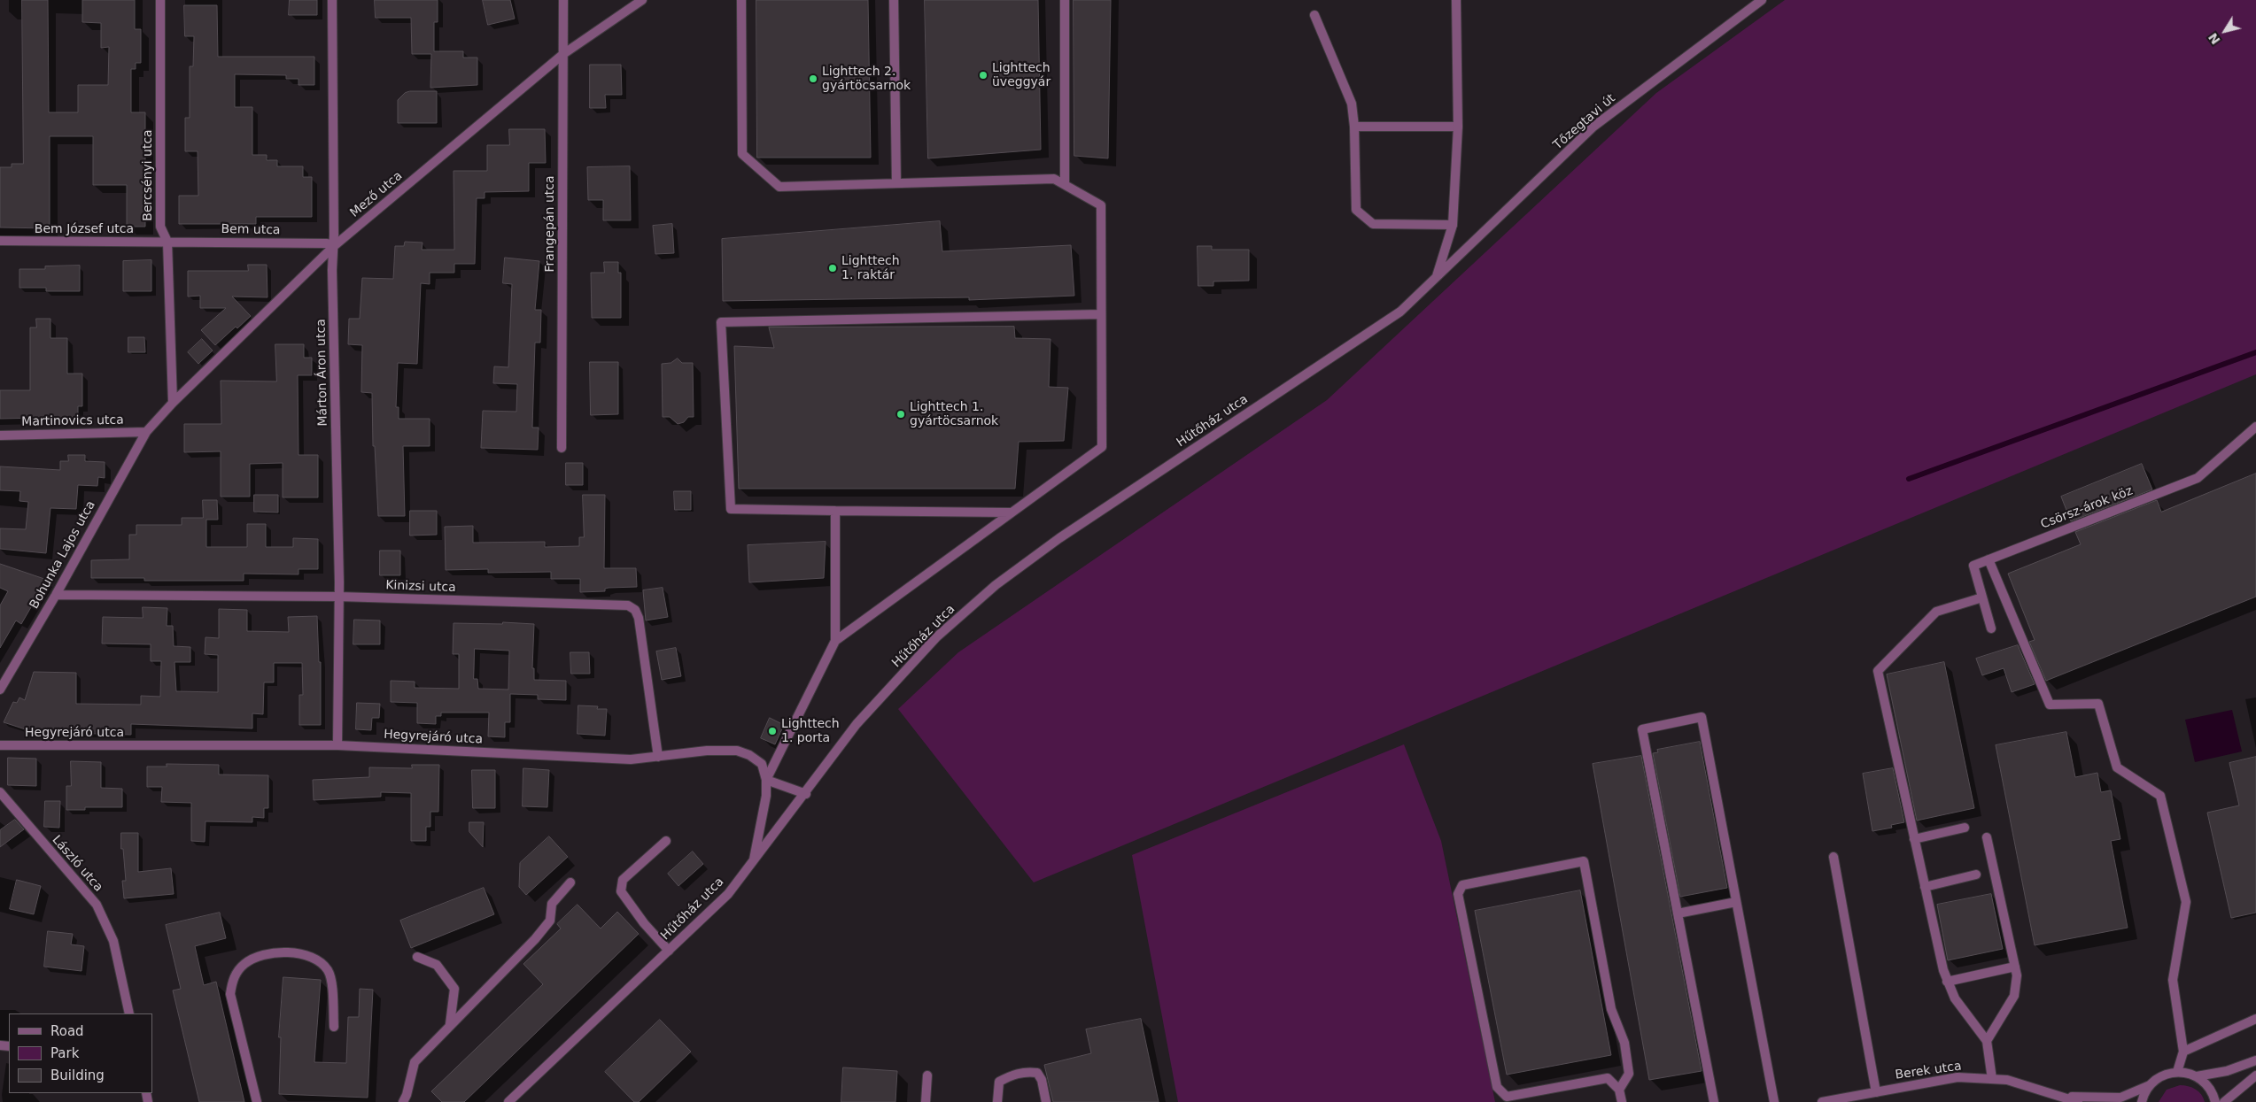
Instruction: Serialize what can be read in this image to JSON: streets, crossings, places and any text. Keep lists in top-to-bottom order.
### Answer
{
  "streets": {
    "street": [
      "Tőzegtavi út",
      "Bercsényi utca",
      "Mező utca",
      "Frangepán utca",
      "Bem József utca",
      "Bem utca",
      "Márton Áron utca",
      "Martinovics utca",
      "Hűtőház utca",
      "Csörsz-árok köz",
      "Bohunka Lajos utca",
      "Kinizsi utca",
      "Hegyrejáró utca",
      "László utca",
      "Berek utca"
    ]
  },
  "crossings": [
    ["Tőzegtavi út", "Hűtőház utca"],
    ["Bercsényi utca", "Mező utca"],
    ["Bercsényi utca", "Bem József utca"],
    ["Bercsényi utca", "Bem utca"],
    ["Mező utca", "Frangepán utca"],
    ["Mező utca", "Bem utca"],
    ["Mező utca", "Márton Áron utca"],
    ["Mező utca", "Martinovics utca"],
    ["Mező utca", "Bohunka Lajos utca"],
    ["Bem József utca", "Bem utca"],
    ["Bem utca", "Márton Áron utca"],
    ["Márton Áron utca", "Kinizsi utca"],
    ["Márton Áron utca", "Hegyrejáró utca"],
    ["Martinovics utca", "Bohunka Lajos utca"],
    ["Hűtőház utca", "Hegyrejáró utca"],
    ["Bohunka Lajos utca", "Kinizsi utca"],
    ["Kinizsi utca", "Hegyrejáró utca"]
  ],
  "places": [
    "Lighttech üveggyár",
    "Lighttech 2. gyártöcsarnok",
    "Lighttech 1. raktár",
    "Lighttech 1. gyártöcsarnok",
    "Lighttech 1. porta"
  ],
  "legend": ["Road", "Park", "Building"],
  "north": "bottom left"
}
